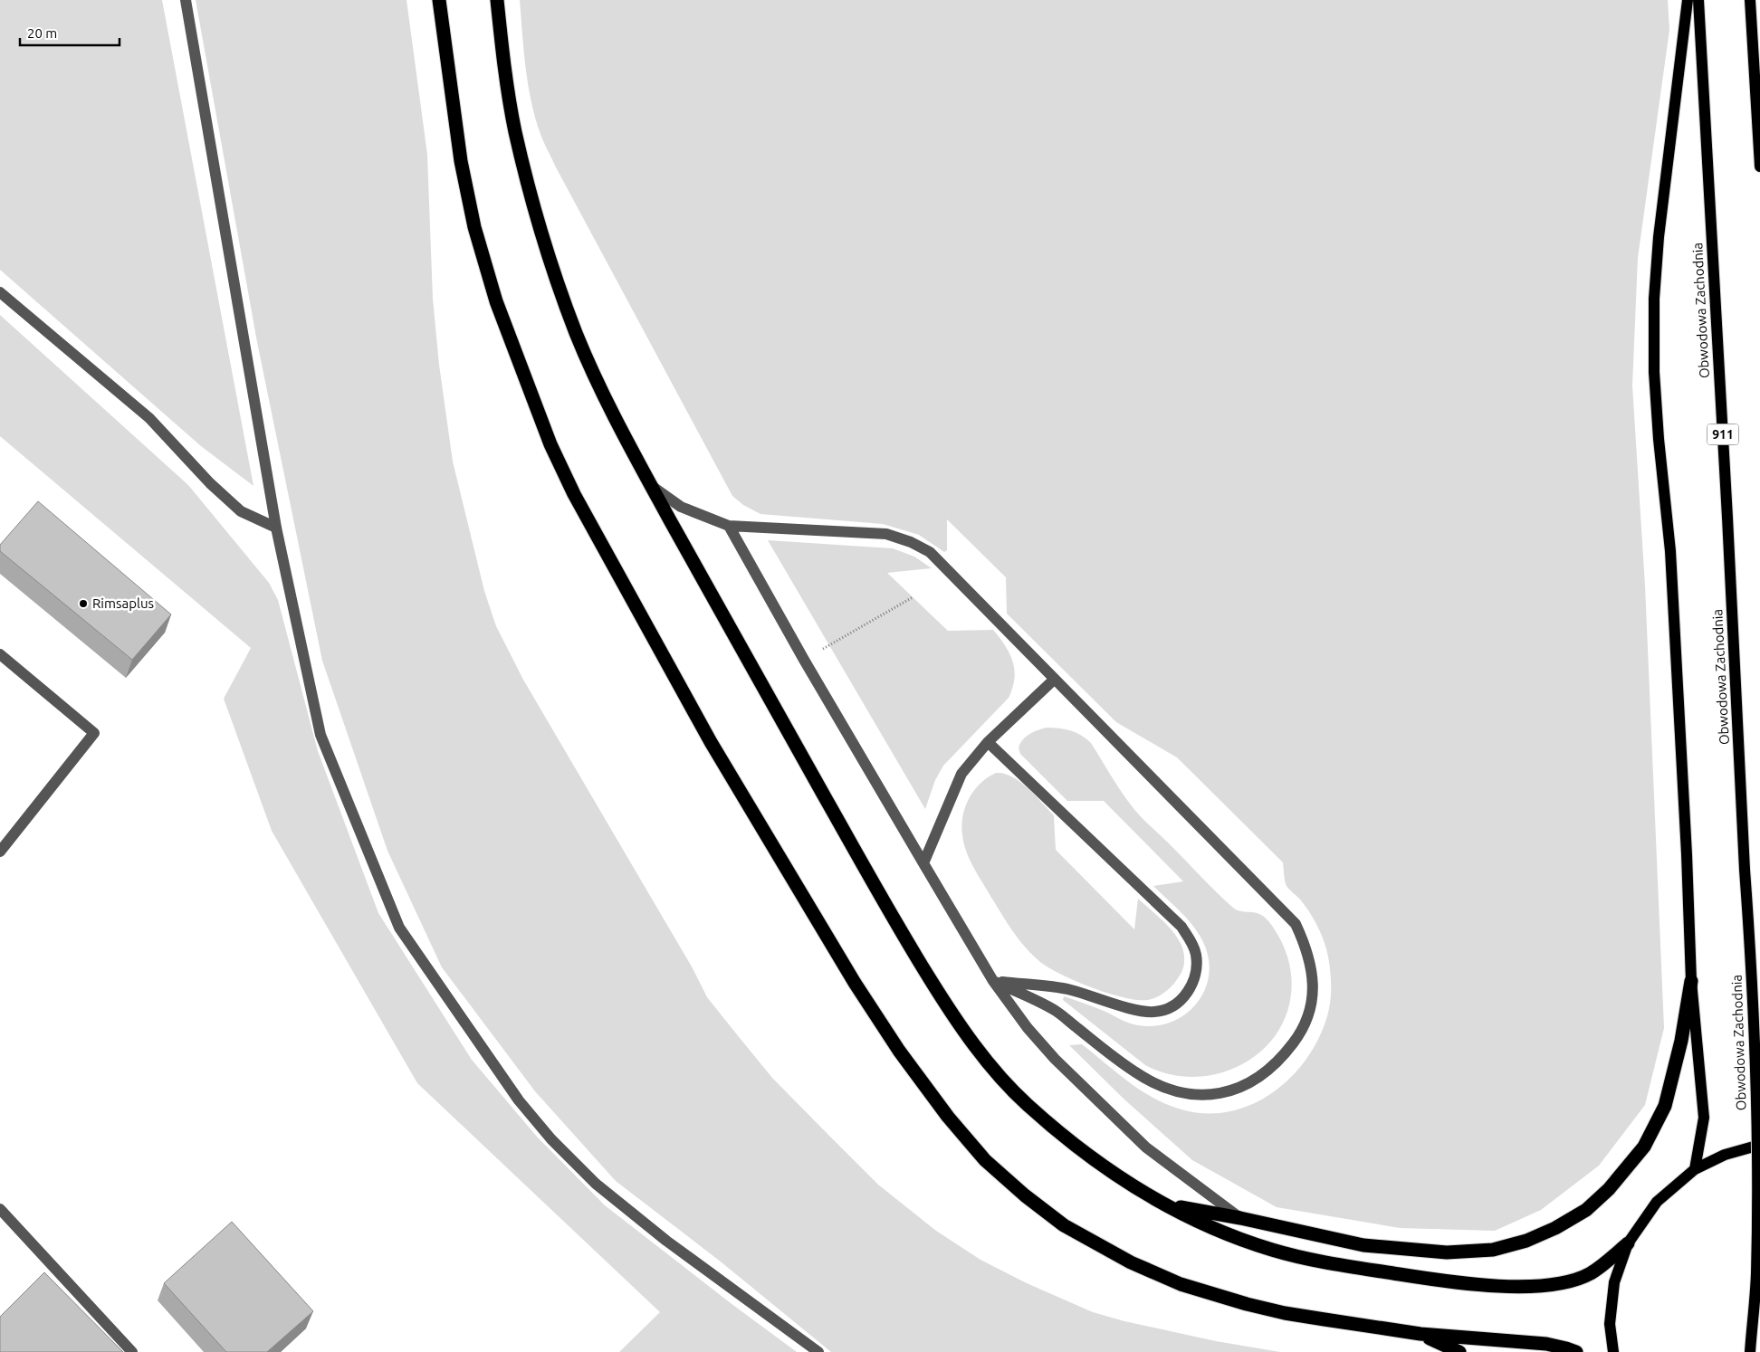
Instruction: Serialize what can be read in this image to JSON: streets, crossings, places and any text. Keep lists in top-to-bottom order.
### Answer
{
  "streets": {
    "main road": ["Obwodowa Zachodnia", "911"]
  },
  "places": ["Rimsaplus"],
  "scale_bar": "20 m"
}
